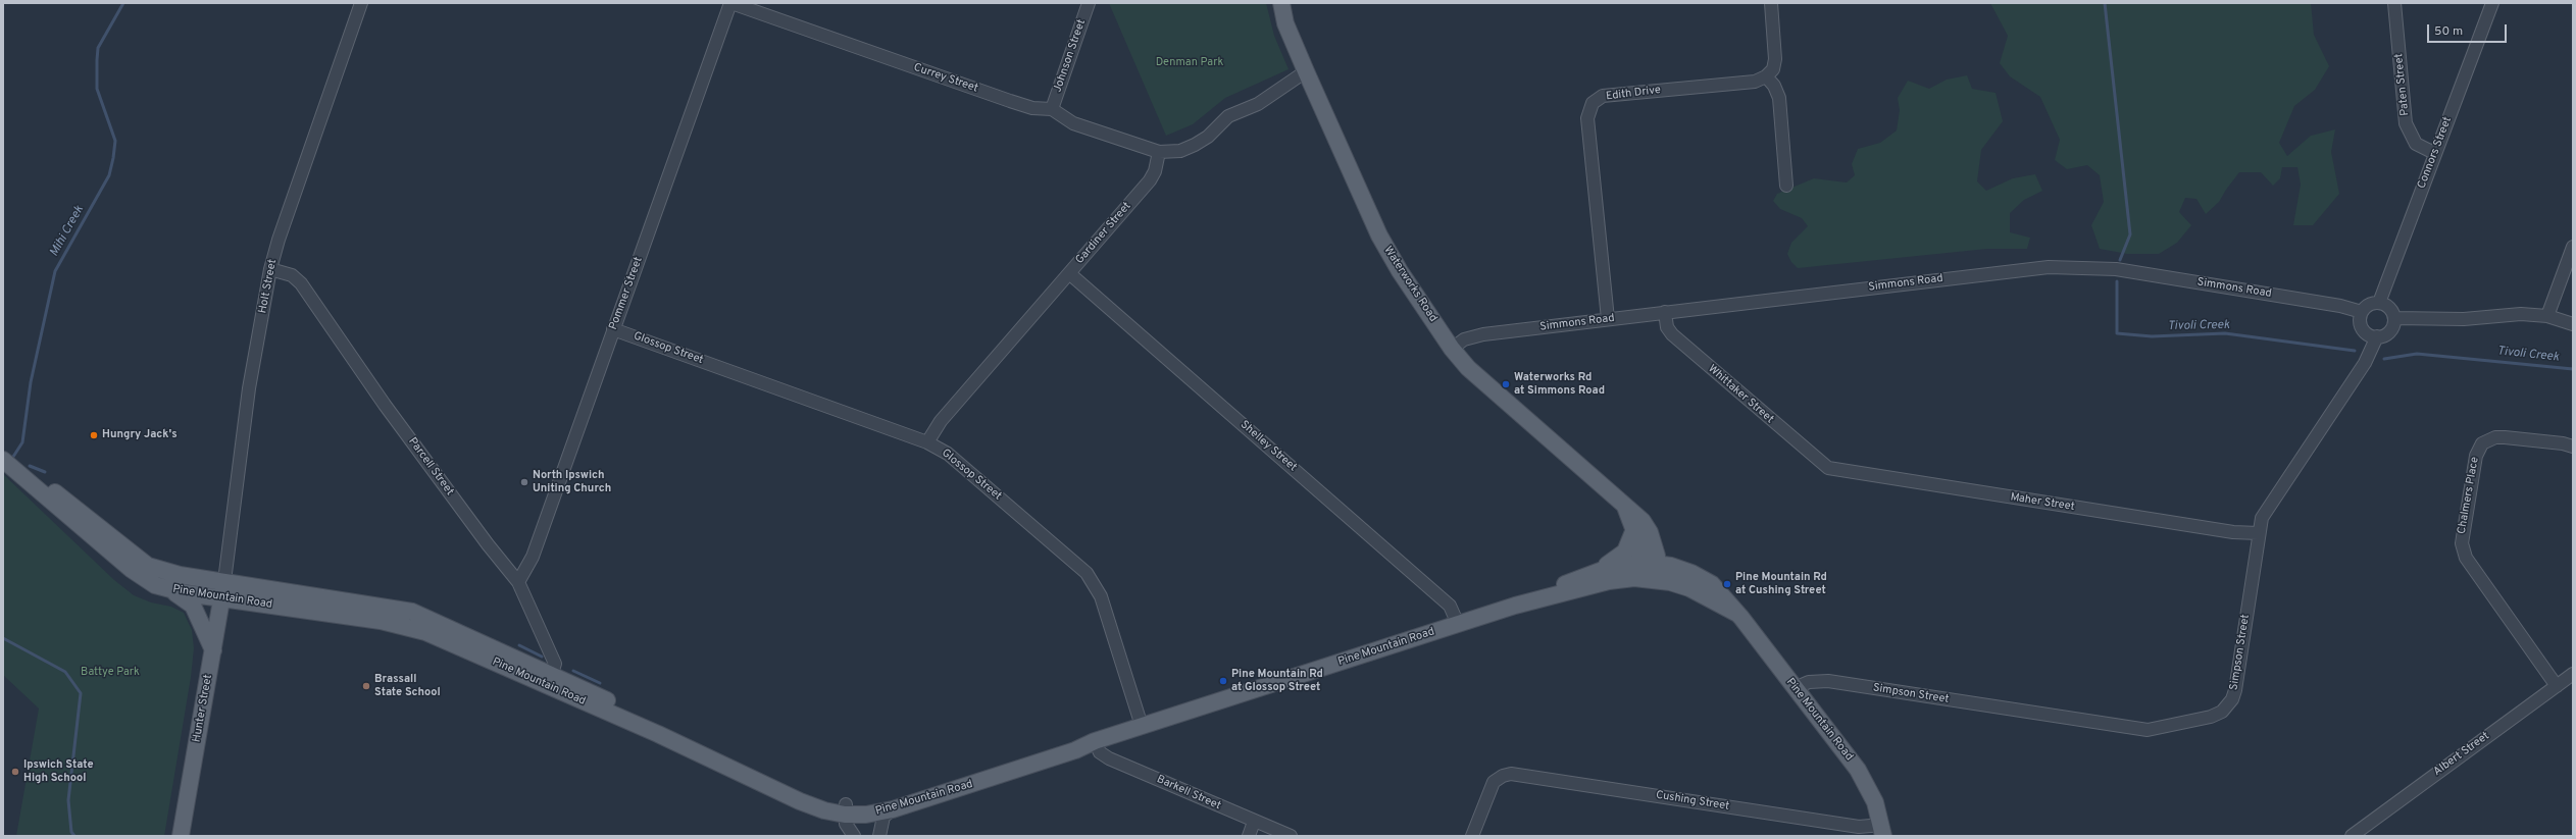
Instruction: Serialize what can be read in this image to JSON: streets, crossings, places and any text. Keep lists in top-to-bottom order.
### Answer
{
  "streets": {
    "main road": ["Waterworks Road", "Pine Mountain Road", "Hunter Street"],
    "street": [
      "Johnson Street",
      "Currey Street",
      "Paten Street",
      "Edith Drive",
      "Connors Street",
      "Gardiner Street",
      "Simmons Road",
      "Holt Street",
      "Pommer Street",
      "Glossop Street",
      "Whittaker Street",
      "Shelley Street",
      "Parcell Street",
      "Chalmers Place",
      "Maher Street",
      "Simpson Street",
      "Albert Street",
      "Barkell Street",
      "Cushing Street"
    ]
  },
  "crossings": [
    ["Johnson Street", "Currey Street"],
    ["Currey Street", "Gardiner Street"],
    ["Currey Street", "Pommer Street"],
    ["Paten Street", "Connors Street"],
    ["Edith Drive", "Simmons Road"],
    ["Connors Street", "Simmons Road"],
    ["Connors Street", "Simpson Street"],
    ["Gardiner Street", "Glossop Street"],
    ["Gardiner Street", "Shelley Street"],
    ["Simmons Road", "Waterworks Road"],
    ["Simmons Road", "Whittaker Street"],
    ["Simmons Road", "Simpson Street"],
    ["Waterworks Road", "Pine Mountain Road"],
    ["Holt Street", "Parcell Street"],
    ["Holt Street", "Pine Mountain Road"],
    ["Holt Street", "Hunter Street"],
    ["Pommer Street", "Glossop Street"],
    ["Pommer Street", "Parcell Street"],
    ["Glossop Street", "Pine Mountain Road"],
    ["Whittaker Street", "Maher Street"],
    ["Shelley Street", "Pine Mountain Road"],
    ["Parcell Street", "Pine Mountain Road"],
    ["Chalmers Place", "Albert Street"],
    ["Maher Street", "Simpson Street"],
    ["Pine Mountain Road", "Simpson Street"],
    ["Pine Mountain Road", "Hunter Street"],
    ["Pine Mountain Road", "Barkell Street"],
    ["Pine Mountain Road", "Cushing Street"]
  ],
  "water": ["Mihi Creek", "Tivoli Creek"],
  "parks": ["Denman Park", "Battye Park"],
  "places": [
    "Waterworks Rd at Simmons Road",
    "Hungry Jack's",
    "North Ipswich Uniting Church",
    "Pine Mountain Rd at Cushing Street",
    "Pine Mountain Rd at Glossop Street",
    "Brassall State School",
    "Ipswich State High School"
  ],
  "scale_bar": "50 m"
}
